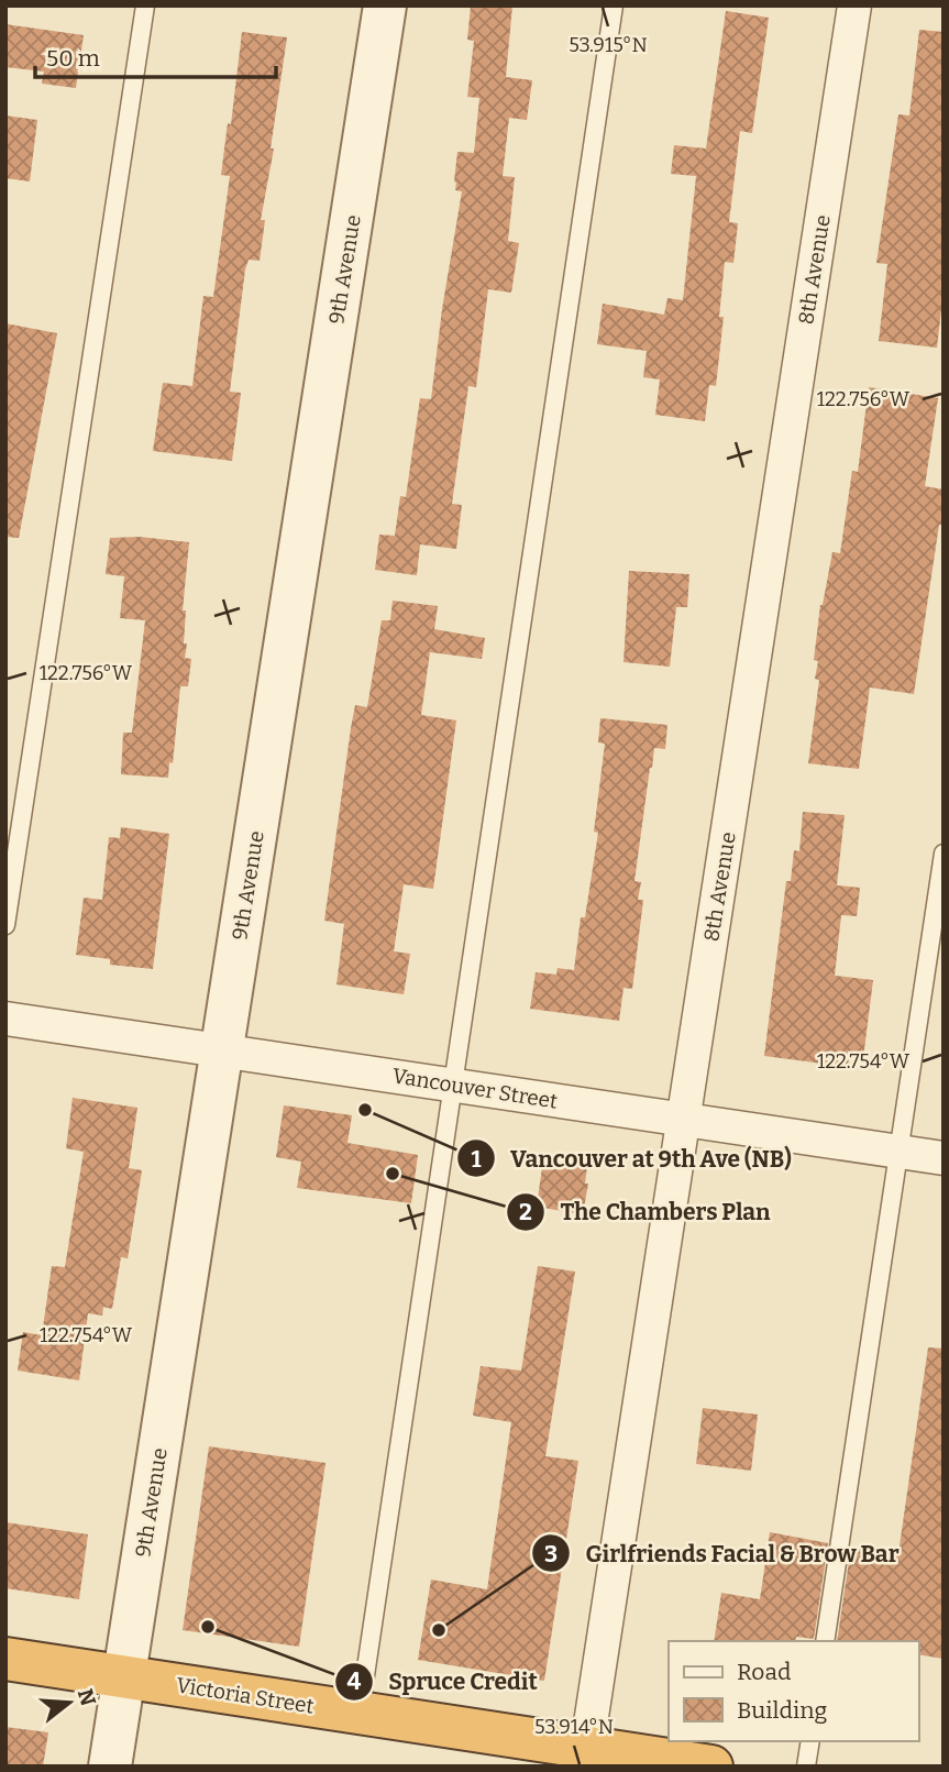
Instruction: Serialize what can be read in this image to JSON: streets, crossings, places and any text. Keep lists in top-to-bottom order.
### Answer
{
  "streets": {
    "highway": ["Victoria Street"],
    "street": ["9th Avenue", "8th Avenue", "Vancouver Street"]
  },
  "crossings": [
    ["9th Avenue", "Vancouver Street"],
    ["9th Avenue", "Victoria Street"],
    ["8th Avenue", "Vancouver Street"],
    ["8th Avenue", "Victoria Street"]
  ],
  "places": [
    "Vancouver at 9th Ave (NB)",
    "The Chambers Plan",
    "Spruce Credit",
    "Girlfriends Facial & Brow Bar"
  ],
  "legend": ["Road", "Building"],
  "scale_bar": "50 m",
  "north": "right",
  "coordinates": [
    "53.915°N",
    "122.756°W",
    "122.754°W",
    "53.914°N"
  ]
}
